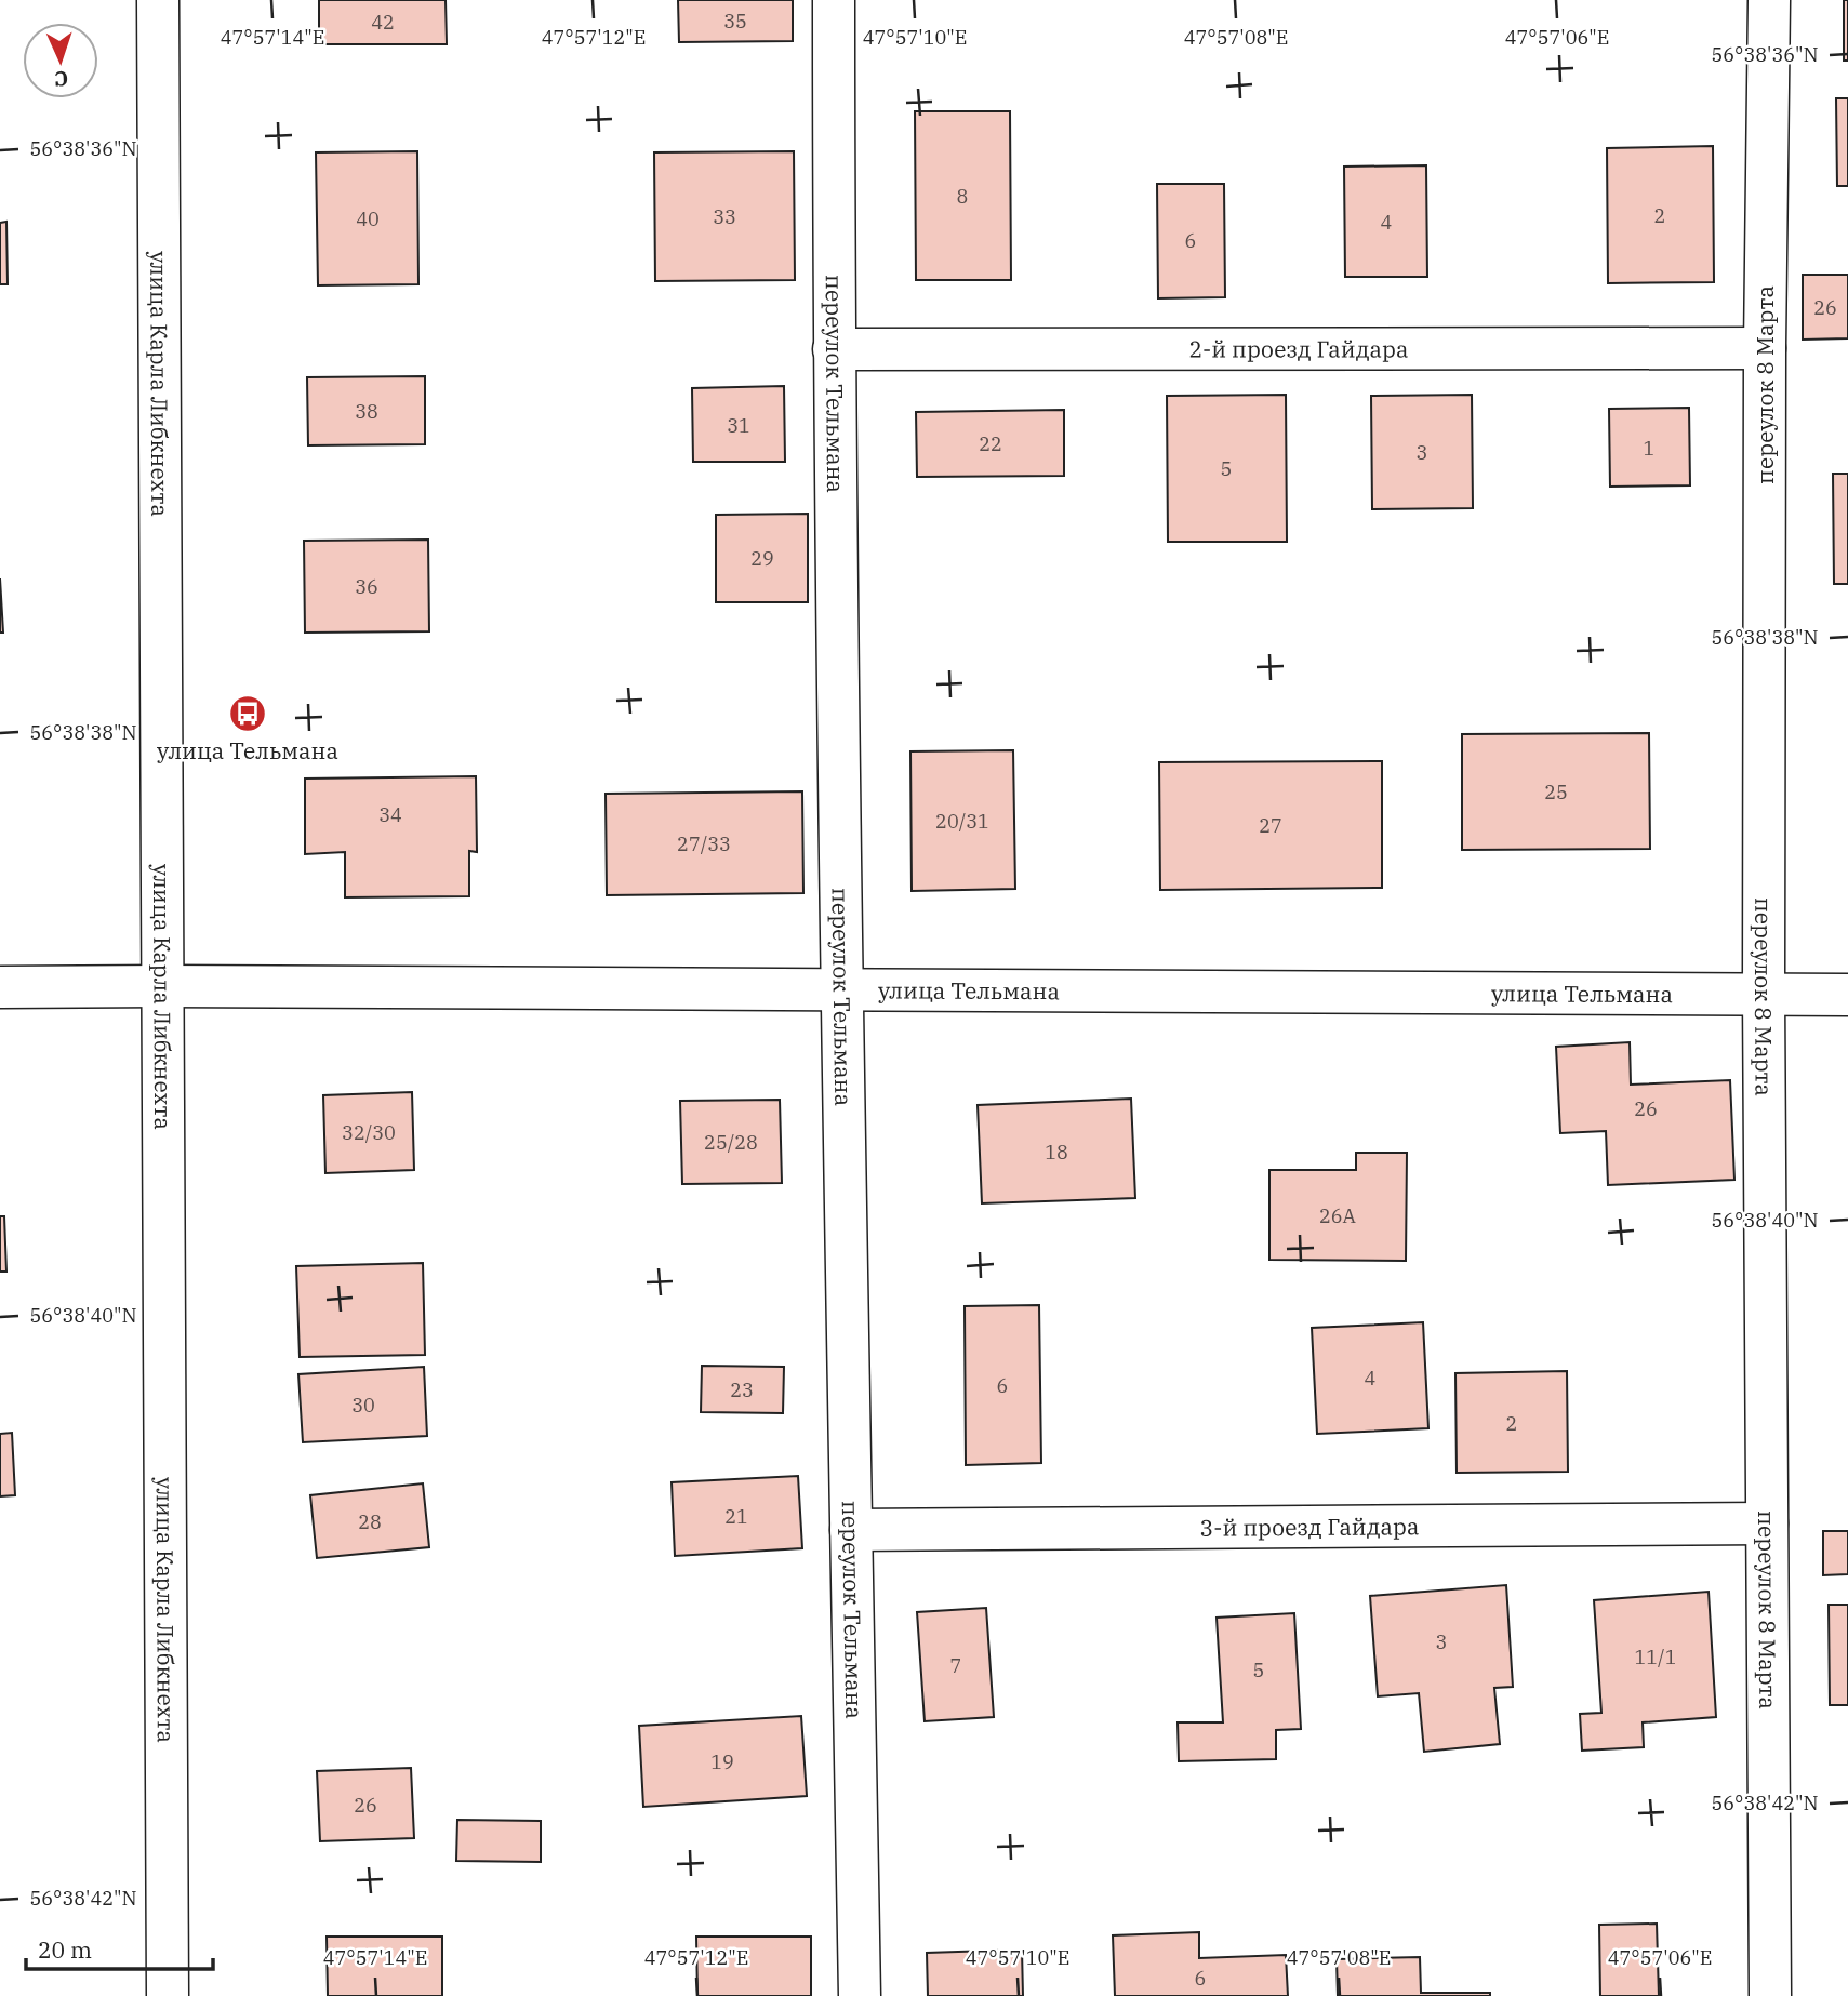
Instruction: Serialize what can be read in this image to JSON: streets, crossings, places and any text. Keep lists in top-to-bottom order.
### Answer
{
  "streets": {
    "street": [
      "2-й проезд Гайдара",
      "улица Карла Либкнехта",
      "переулок Тельмана",
      "переулок 8 Марта",
      "улица Тельмана",
      "3-й проезд Гайдара"
    ]
  },
  "crossings": [
    ["2-й проезд Гайдара", "переулок Тельмана"],
    ["2-й проезд Гайдара", "переулок 8 Марта"],
    ["улица Карла Либкнехта", "улица Тельмана"],
    ["переулок Тельмана", "улица Тельмана"],
    ["переулок Тельмана", "3-й проезд Гайдара"],
    ["переулок 8 Марта", "улица Тельмана"],
    ["переулок 8 Марта", "3-й проезд Гайдара"]
  ],
  "places": {
    "bus stop": ["улица Тельмана"]
  },
  "house_numbers": [
    "35",
    "42",
    "8",
    "2",
    "33",
    "40",
    "4",
    "6",
    "26",
    "38",
    "31",
    "22",
    "1",
    "3",
    "5",
    "29",
    "36",
    "25",
    "34",
    "20/31",
    "27",
    "27/33",
    "26",
    "32/30",
    "25/28",
    "18",
    "26А",
    "4",
    "6",
    "23",
    "30",
    "2",
    "21",
    "28",
    "3",
    "11/1",
    "7",
    "5",
    "19",
    "26",
    "6"
  ],
  "scale_bar": "20 m",
  "north": "bottom",
  "coordinates": [
    "47°57'14\"E",
    "47°57'12\"E",
    "47°57'10\"E",
    "47°57'08\"E",
    "47°57'06\"E",
    "56°38'36\"N",
    "56°38'38\"N",
    "56°38'40\"N",
    "56°38'42\"N"
  ]
}
